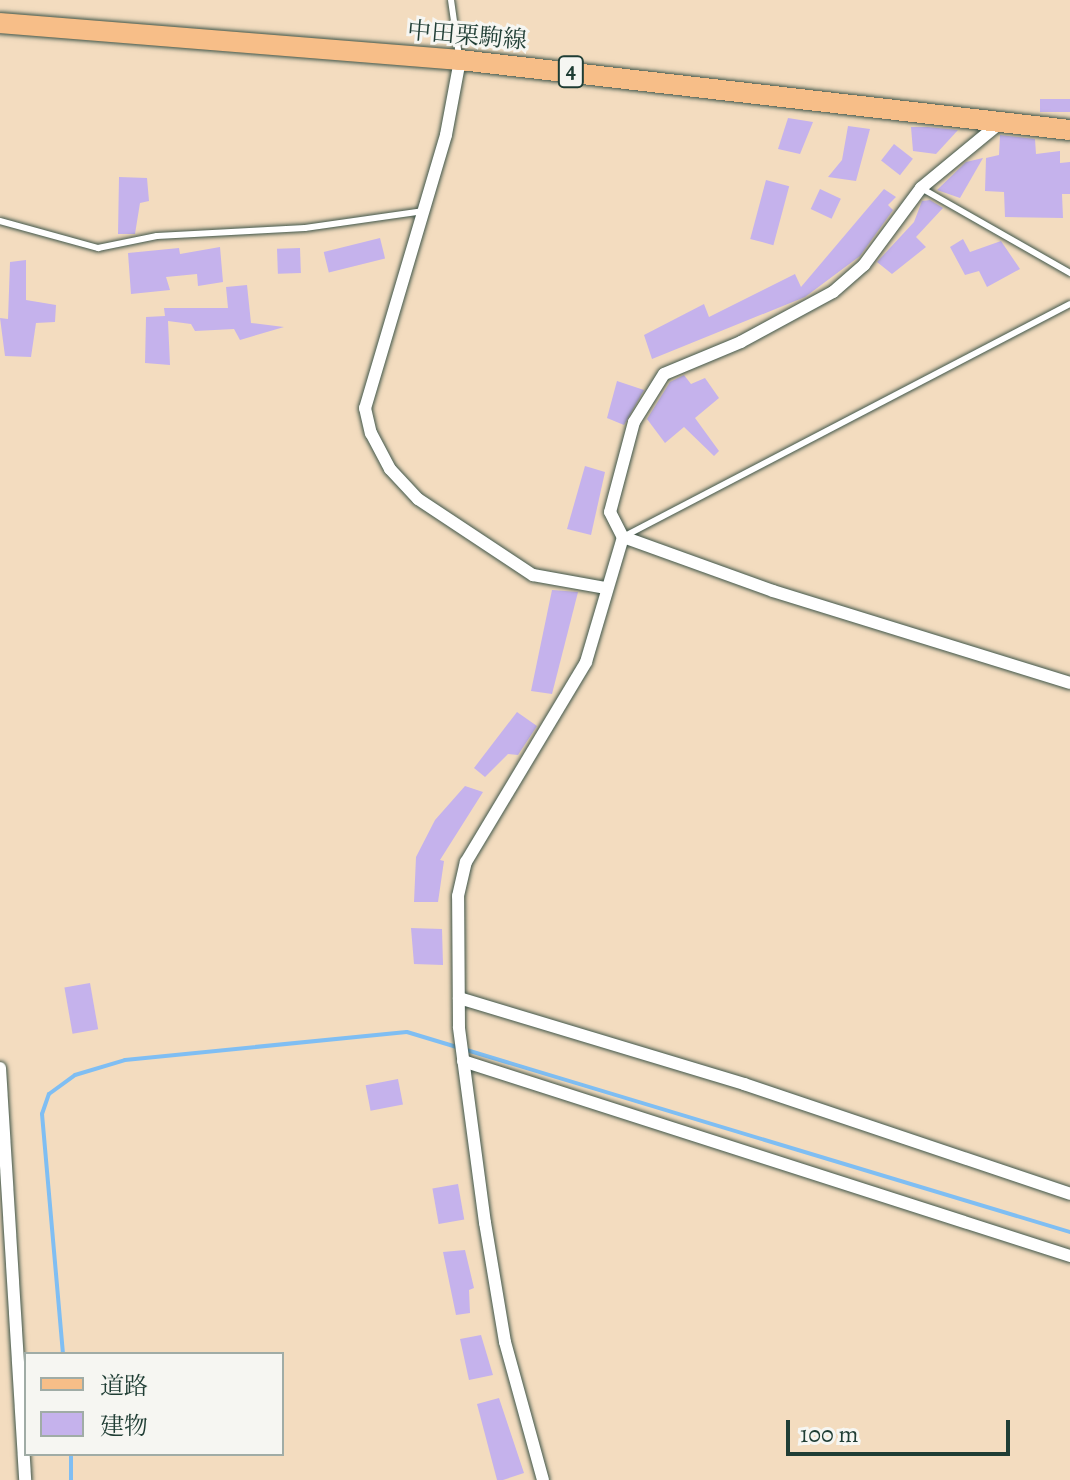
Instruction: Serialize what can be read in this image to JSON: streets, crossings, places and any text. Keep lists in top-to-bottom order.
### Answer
{
  "streets": {
    "main road": ["中田栗駒線", "4"]
  },
  "legend": ["道路", "建物"],
  "scale_bar": "100 m"
}
